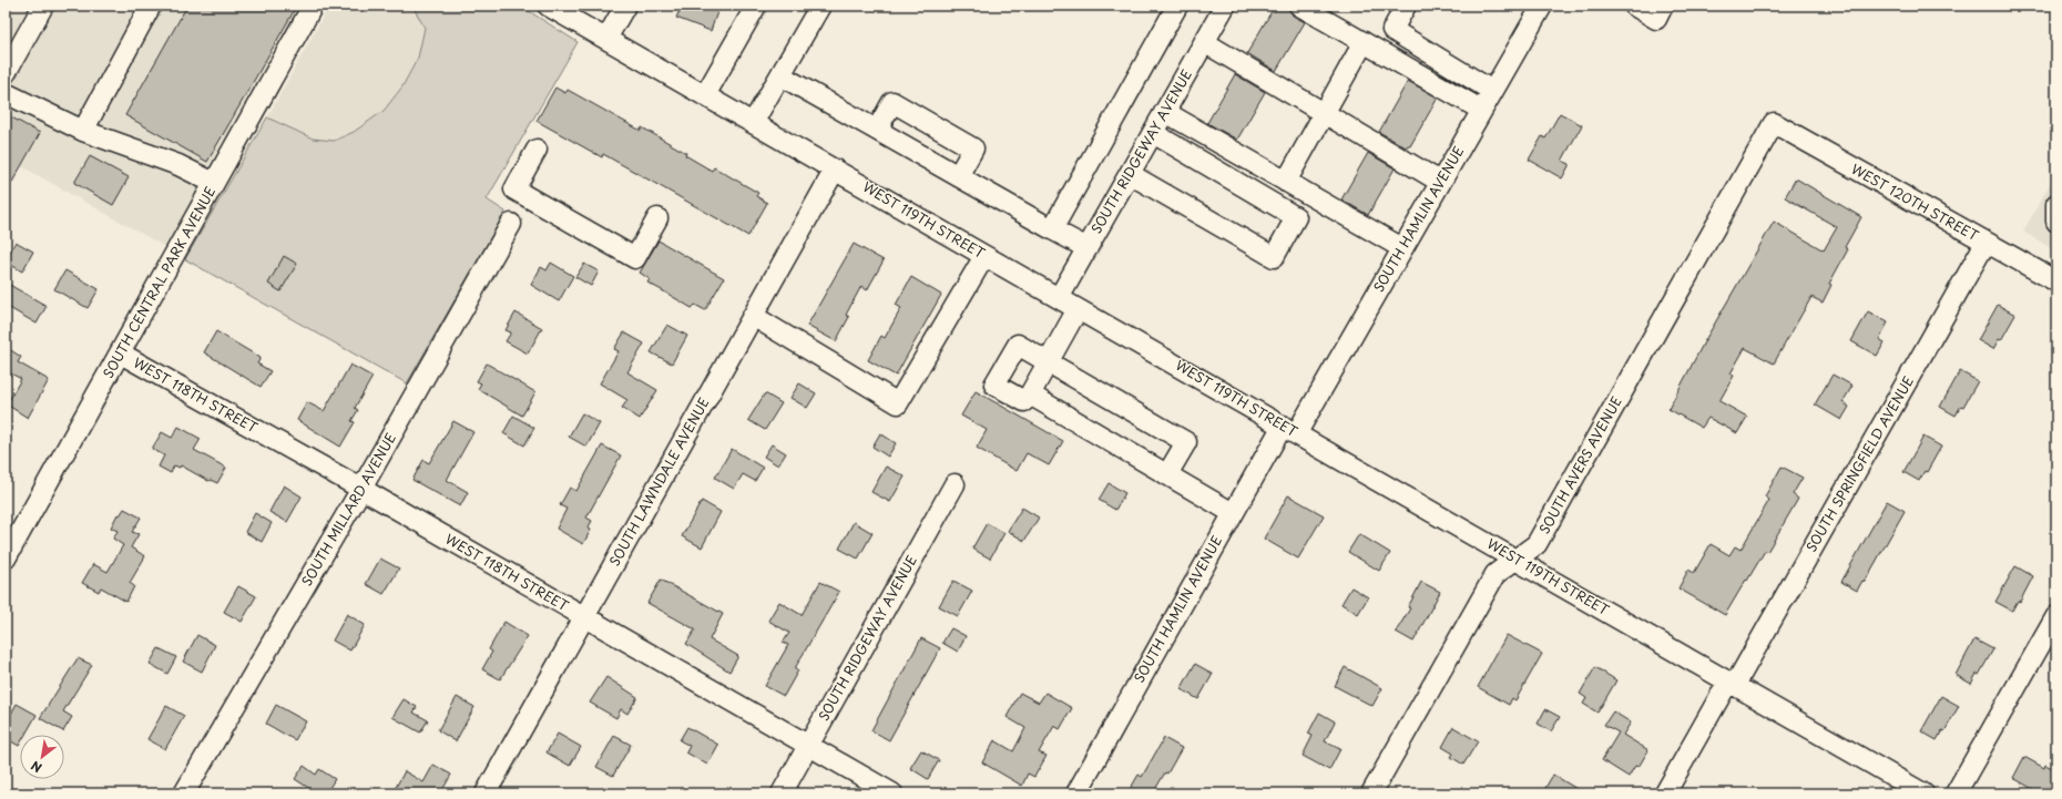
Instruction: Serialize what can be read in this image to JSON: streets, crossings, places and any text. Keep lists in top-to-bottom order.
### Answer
{
  "streets": {
    "street": [
      "SOUTH RIDGEWAY AVENUE",
      "WEST 120TH STREET",
      "SOUTH HAMLIN AVENUE",
      "WEST 119TH STREET",
      "SOUTH CENTRAL PARK AVENUE",
      "WEST 118TH STREET",
      "SOUTH SPRINGFIELD AVENUE",
      "SOUTH AVERS AVENUE",
      "SOUTH LAWNDALE AVENUE",
      "SOUTH MILLARD AVENUE"
    ]
  },
  "crossings": [
    ["SOUTH RIDGEWAY AVENUE", "WEST 119TH STREET"],
    ["SOUTH RIDGEWAY AVENUE", "WEST 118TH STREET"],
    ["WEST 120TH STREET", "SOUTH SPRINGFIELD AVENUE"],
    ["WEST 120TH STREET", "SOUTH AVERS AVENUE"],
    ["SOUTH HAMLIN AVENUE", "WEST 119TH STREET"],
    ["WEST 119TH STREET", "SOUTH SPRINGFIELD AVENUE"],
    ["WEST 119TH STREET", "SOUTH AVERS AVENUE"],
    ["WEST 119TH STREET", "SOUTH LAWNDALE AVENUE"],
    ["SOUTH CENTRAL PARK AVENUE", "WEST 118TH STREET"],
    ["WEST 118TH STREET", "SOUTH LAWNDALE AVENUE"],
    ["WEST 118TH STREET", "SOUTH MILLARD AVENUE"]
  ],
  "north": "bottom left"
}
